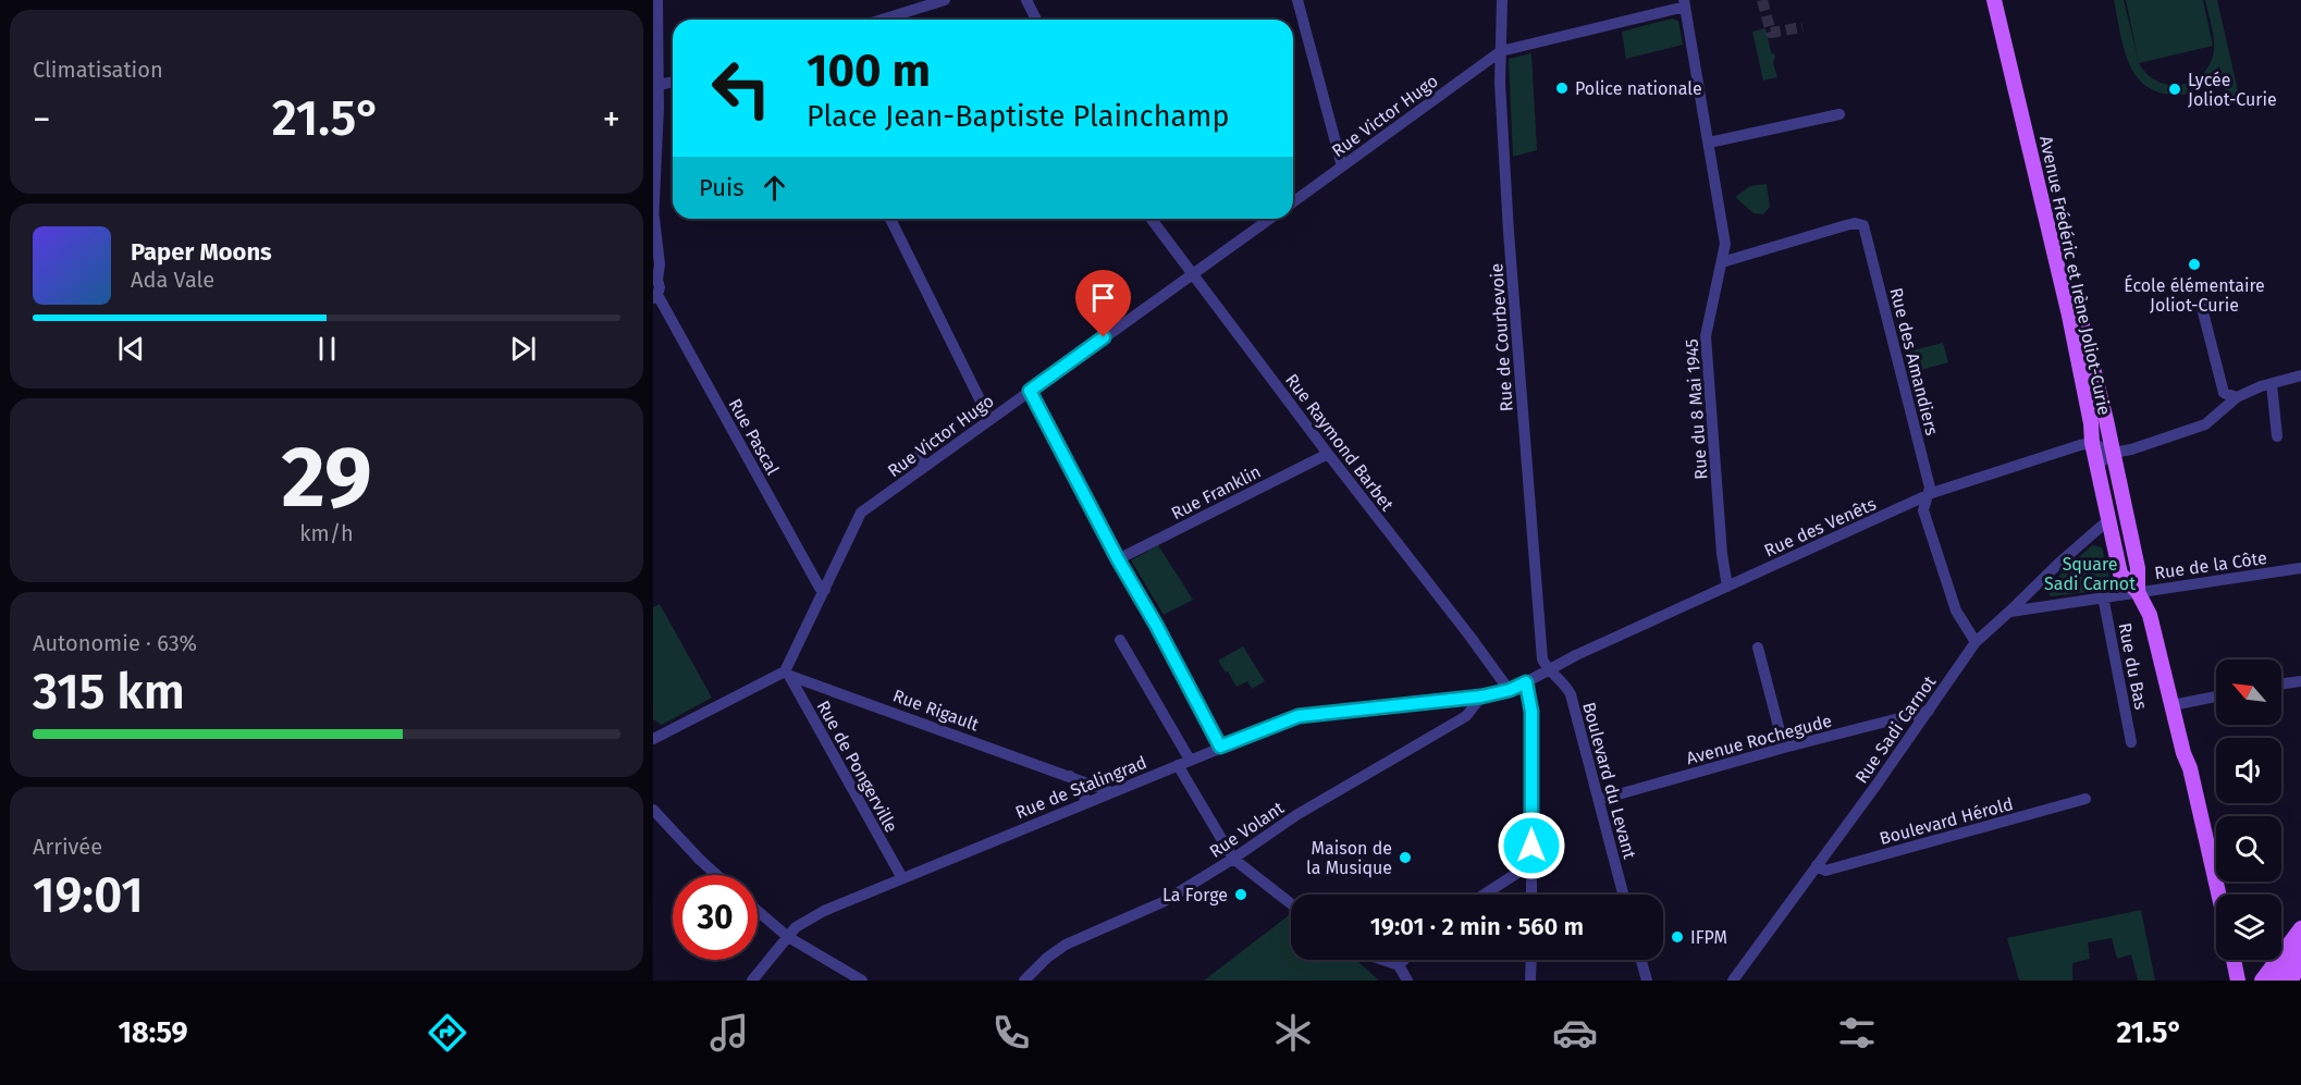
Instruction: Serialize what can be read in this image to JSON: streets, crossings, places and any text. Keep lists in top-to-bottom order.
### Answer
{
  "streets": {
    "main road": ["Avenue Frédéric et Irène Joliot-Curie"],
    "street": [
      "Rue Victor Hugo",
      "Rue de Courbevoie",
      "Rue des Amandiers",
      "Rue du 8 Mai 1945",
      "Rue Pascal",
      "Rue Raymond Barbet",
      "Rue Franklin",
      "Rue des Venêts",
      "Rue de la Côte",
      "Rue du Bas",
      "Rue Rigault",
      "Rue Sadi Carnot",
      "Avenue Rochegude",
      "Rue de Pongerville",
      "Boulevard du Levant",
      "Rue de Stalingrad",
      "Boulevard Hérold",
      "Rue Volant"
    ]
  },
  "crossings": [
    ["Rue Victor Hugo", "Rue de Courbevoie"],
    ["Rue Victor Hugo", "Rue Pascal"],
    ["Rue Victor Hugo", "Rue Raymond Barbet"],
    ["Rue Victor Hugo", "Rue Rigault"],
    ["Rue Victor Hugo", "Rue de Pongerville"],
    ["Avenue Frédéric et Irène Joliot-Curie", "Rue des Venêts"],
    ["Avenue Frédéric et Irène Joliot-Curie", "Rue de la Côte"],
    ["Avenue Frédéric et Irène Joliot-Curie", "Rue Sadi Carnot"],
    ["Rue de Courbevoie", "Rue des Venêts"],
    ["Rue de Courbevoie", "Boulevard du Levant"],
    ["Rue des Amandiers", "Rue du 8 Mai 1945"],
    ["Rue des Amandiers", "Rue des Venêts"],
    ["Rue des Amandiers", "Rue Sadi Carnot"],
    ["Rue du 8 Mai 1945", "Rue des Venêts"],
    ["Rue Raymond Barbet", "Rue Franklin"],
    ["Rue Raymond Barbet", "Rue des Venêts"],
    ["Rue Raymond Barbet", "Rue de Stalingrad"],
    ["Rue des Venêts", "Boulevard du Levant"],
    ["Rue des Venêts", "Rue de Stalingrad"],
    ["Rue de la Côte", "Rue du Bas"],
    ["Rue de la Côte", "Rue Sadi Carnot"],
    ["Rue Rigault", "Rue de Pongerville"],
    ["Rue Rigault", "Rue de Stalingrad"],
    ["Rue Sadi Carnot", "Avenue Rochegude"],
    ["Rue Sadi Carnot", "Boulevard Hérold"],
    ["Avenue Rochegude", "Boulevard du Levant"],
    ["Rue de Pongerville", "Rue de Stalingrad"],
    ["Rue de Stalingrad", "Rue Volant"]
  ],
  "parks": ["Square Sadi Carnot"],
  "places": [
    "Police nationale",
    "Lycée Joliot-Curie",
    "École élémentaire Joliot-Curie",
    "Maison de la Musique",
    "La Forge",
    "IFPM"
  ],
  "north": "top left",
  "page": {
    "tile": [
      "Climatisation",
      ["29", "km/h"],
      ["Autonomie · 63%", "315 km"],
      ["Arrivée", "19:01"]
    ],
    "turn": ["100 m", "Place Jean-Baptiste Plainchamp"],
    "heat": ["−", "21.5°", "+"],
    "then": "Puis",
    "song": ["Paper Moons", "Ada Vale"],
    "limit": "30",
    "trip": "19:01 · 2 min · 560 m",
    "tabs": ["18:59", "21.5°"]
  }
}
